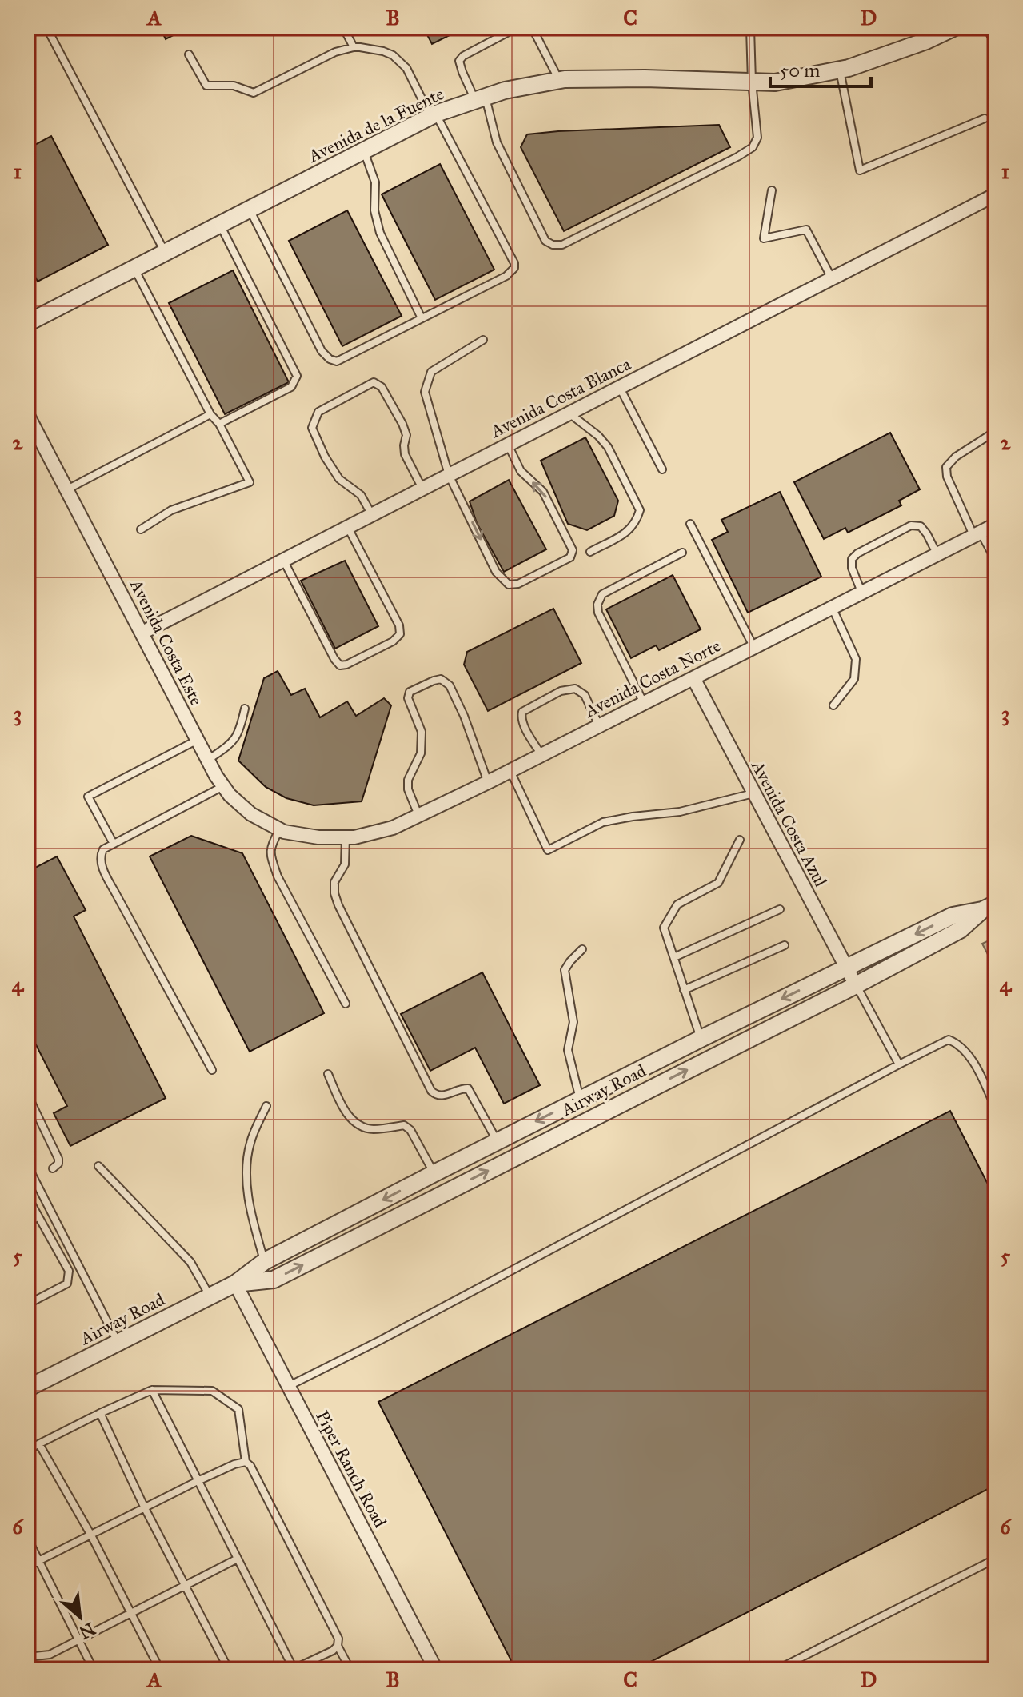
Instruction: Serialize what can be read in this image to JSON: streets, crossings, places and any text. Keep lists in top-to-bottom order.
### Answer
{
  "streets": {
    "street": [
      "Avenida de la Fuente",
      "Avenida Costa Blanca",
      "Avenida Costa Este",
      "Avenida Costa Norte",
      "Avenida Costa Azul",
      "Airway Road",
      "Piper Ranch Road"
    ]
  },
  "crossings": [
    ["Avenida Costa Blanca", "Avenida Costa Este"],
    ["Avenida Costa Este", "Avenida Costa Norte"],
    ["Avenida Costa Norte", "Avenida Costa Azul"],
    ["Avenida Costa Azul", "Airway Road"],
    ["Airway Road", "Piper Ranch Road"]
  ],
  "scale_bar": "50 m",
  "north": "bottom right",
  "grid": {
    "columns": [
      "A",
      "B",
      "C",
      "D"
    ],
    "rows": [
      "1",
      "2",
      "3",
      "4",
      "5",
      "6"
    ]
  }
}
